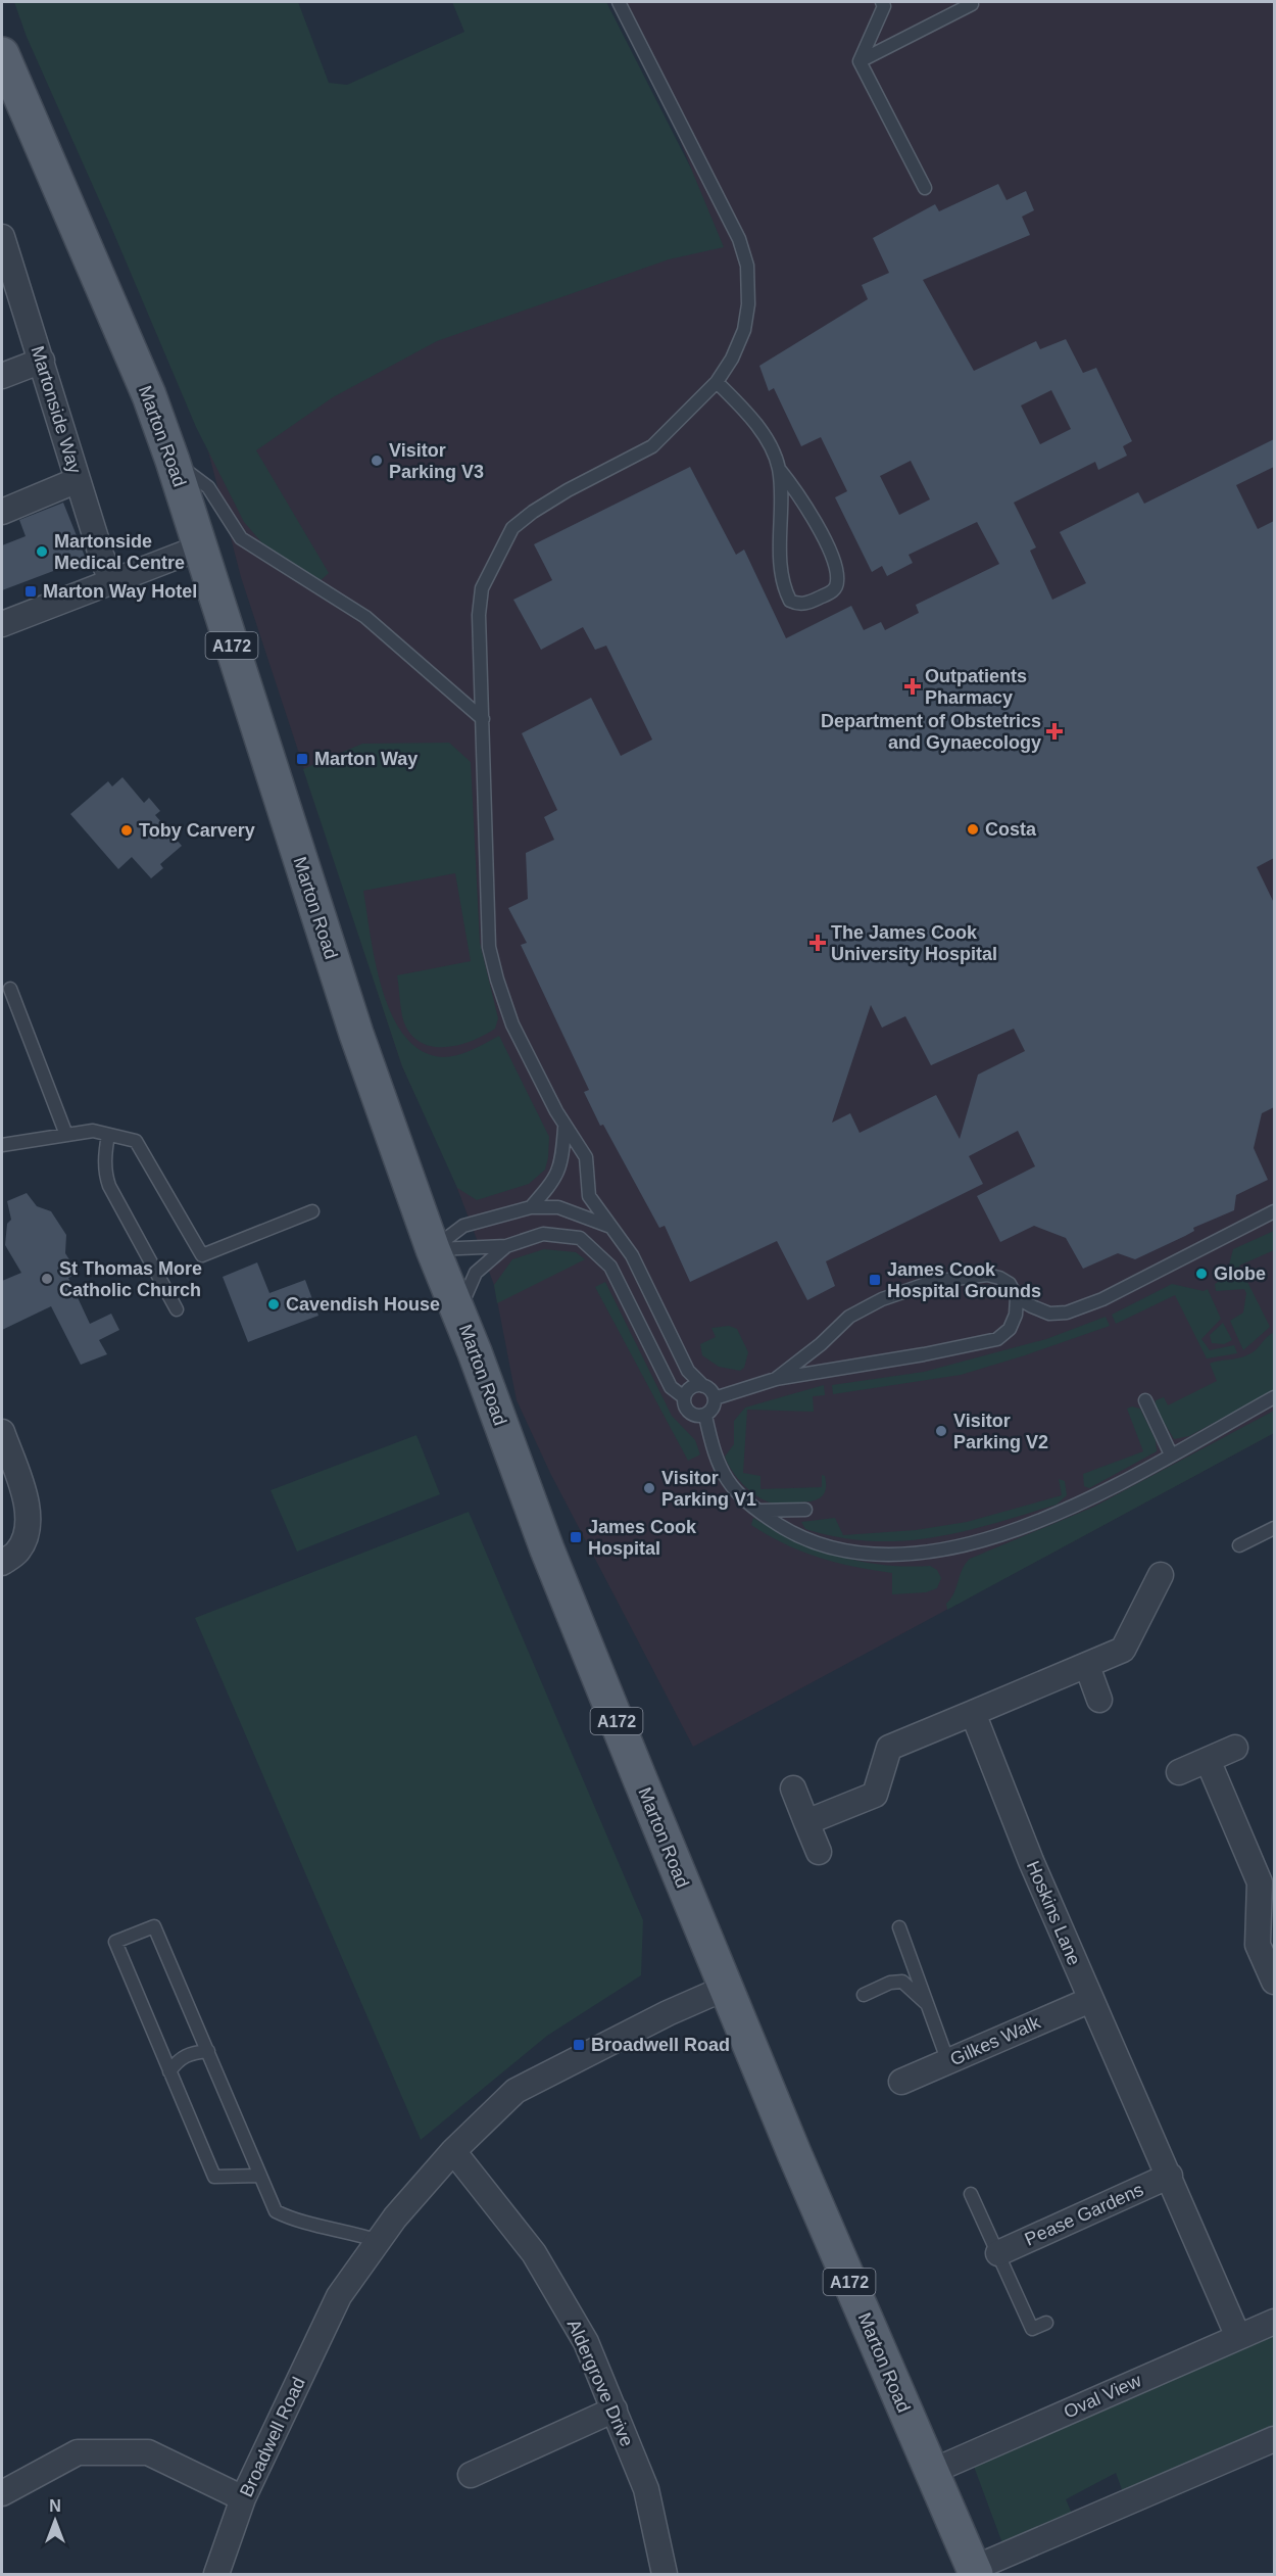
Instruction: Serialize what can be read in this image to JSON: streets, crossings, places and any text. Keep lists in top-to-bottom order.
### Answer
{
  "streets": {
    "main road": ["Marton Road", "A172"],
    "street": [
      "Martonside Way",
      "Hoskins Lane",
      "Gilkes Walk",
      "Pease Gardens",
      "Aldergrove Drive",
      "Oval View",
      "Broadwell Road"
    ]
  },
  "crossings": [
    ["Marton Road", "Oval View"],
    ["Marton Road", "Broadwell Road"],
    ["Hoskins Lane", "Gilkes Walk"],
    ["Hoskins Lane", "Pease Gardens"],
    ["Hoskins Lane", "Oval View"],
    ["Aldergrove Drive", "Broadwell Road"]
  ],
  "places": {
    "other": [
      "Visitor Parking V3",
      "Martonside Medical Centre",
      "Costa",
      "Toby Carvery",
      "Globe",
      "St Thomas More Catholic Church",
      "Cavendish House",
      "Visitor Parking V2",
      "Visitor Parking V1"
    ],
    "transit": [
      "Marton Way Hotel",
      "Marton Way",
      "James Cook Hospital Grounds",
      "James Cook Hospital",
      "Broadwell Road"
    ],
    "health": ["Outpatients Pharmacy", "Department of Obstetrics and Gynaecology", "The James Cook University Hospital"]
  },
  "north": "top"
}
